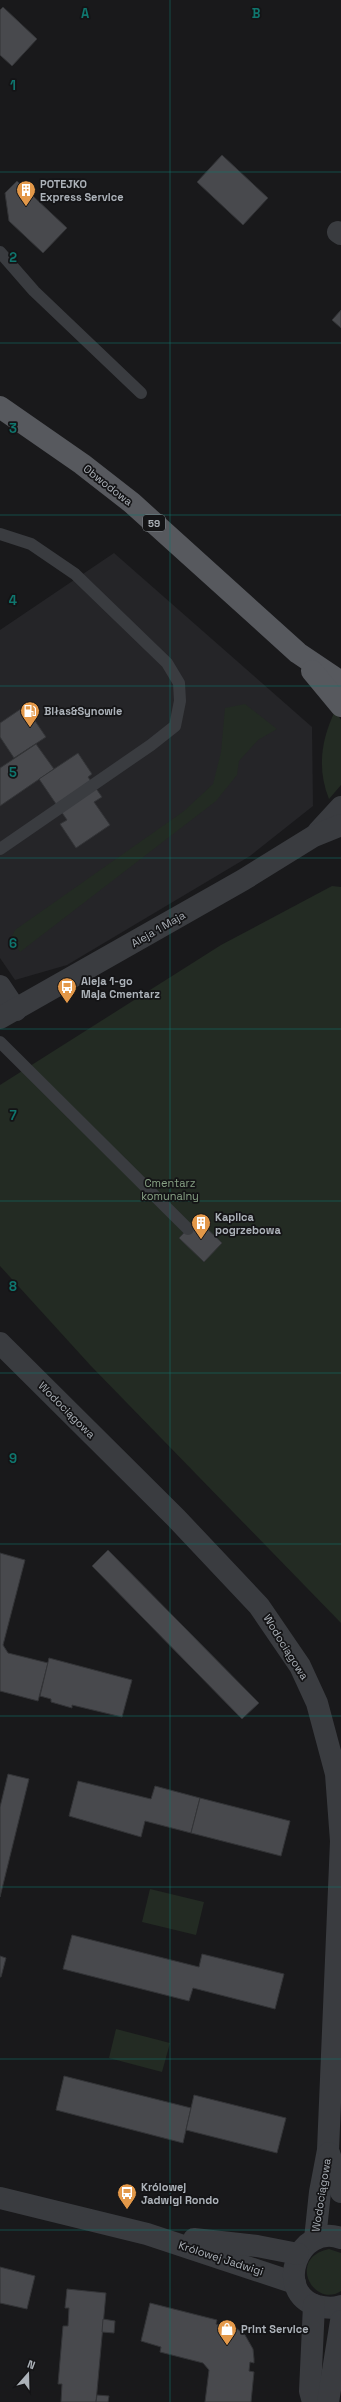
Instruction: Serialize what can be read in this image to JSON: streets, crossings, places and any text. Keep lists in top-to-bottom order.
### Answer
{
  "streets": {
    "main road": ["Obwodowa", "59"],
    "street": ["Aleja 1 Maja", "Wodociągowa", "Królowej Jadwigi"]
  },
  "parks": ["Cmentarz komunalny"],
  "places": {
    "building": ["POTEJKO Express Service", "Kaplica pogrzebowa"],
    "fuel station": ["Biłas&Synowie"],
    "bus stop": ["Aleja 1-go Maja Cmentarz", "Królowej Jadwigi Rondo"],
    "shop": ["Print Service"]
  },
  "north": "top",
  "grid": {
    "columns": ["A", "B"],
    "rows": [
      "1",
      "2",
      "3",
      "4",
      "5",
      "6",
      "7",
      "8",
      "9"
    ]
  }
}
